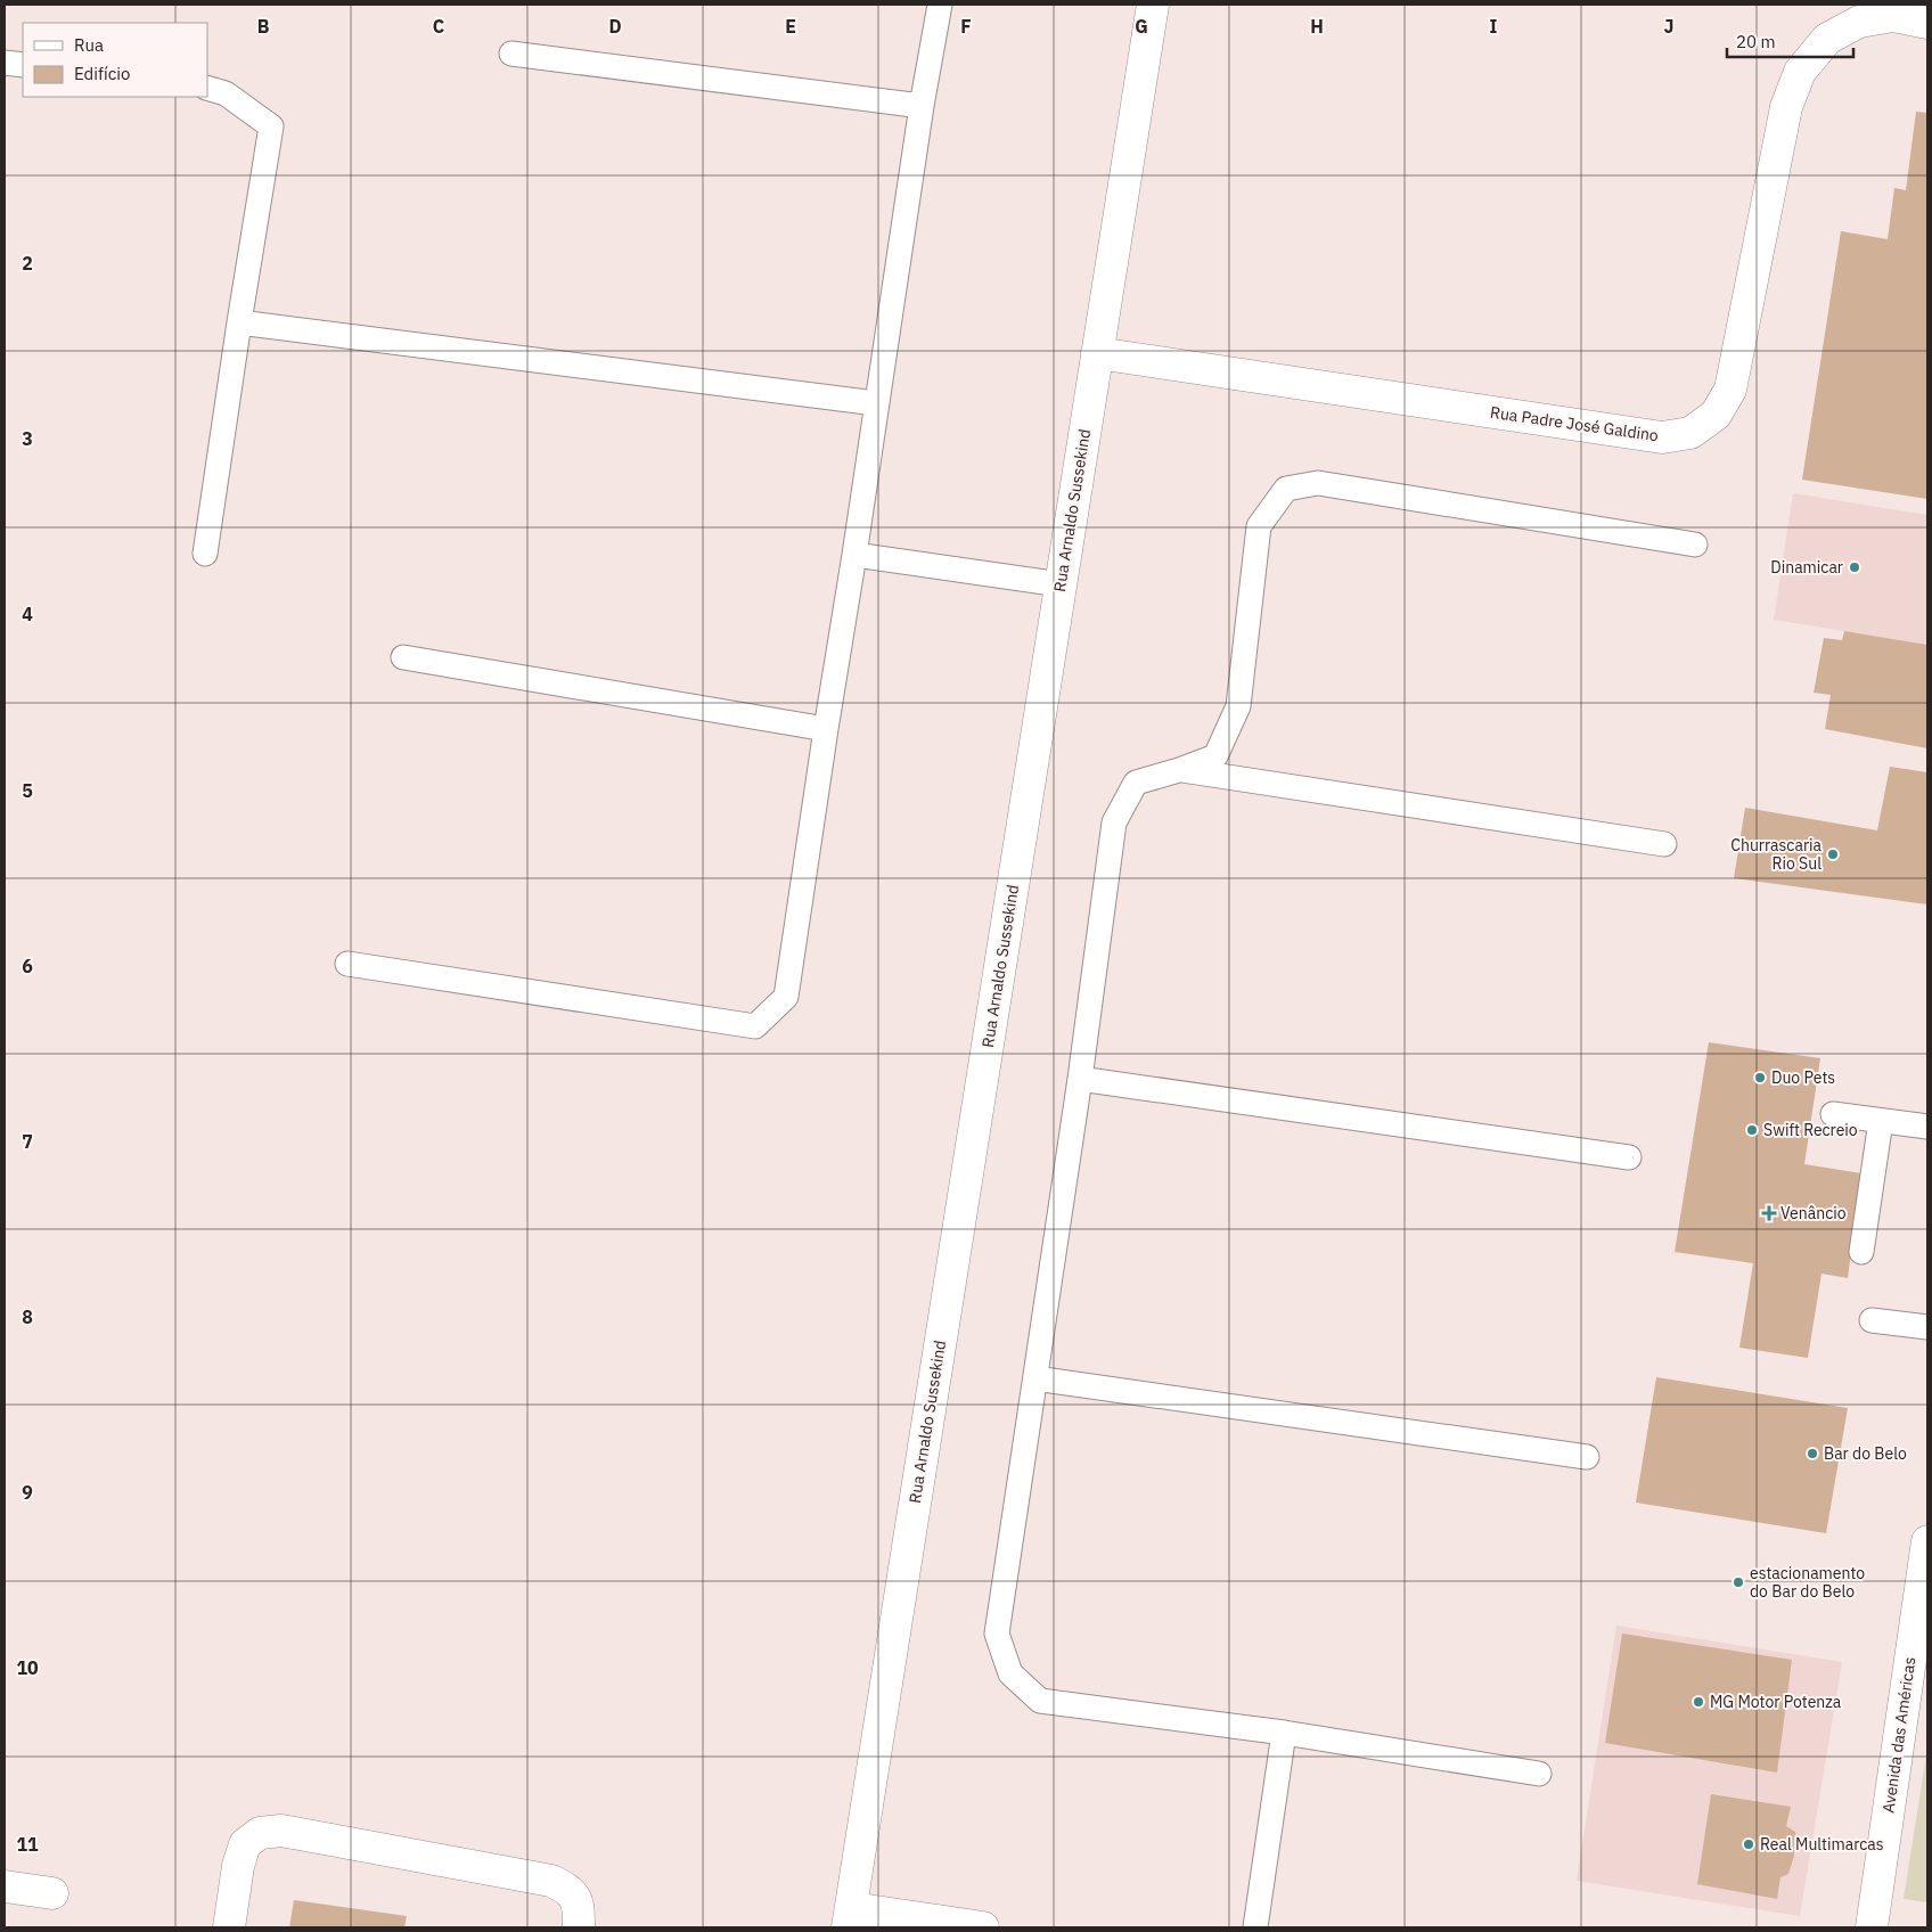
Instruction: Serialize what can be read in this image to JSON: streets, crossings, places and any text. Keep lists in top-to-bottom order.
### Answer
{
  "streets": {
    "street": ["Rua Padre José Galdino", "Rua Arnaldo Sussekind", "Avenida das Américas"]
  },
  "crossings": [
    ["Rua Padre José Galdino", "Rua Arnaldo Sussekind"]
  ],
  "places": {
    "other": [
      "Dinamicar",
      "Churrascaria Rio Sul",
      "Duo Pets",
      "Swift Recreio",
      "Bar do Belo",
      "estacionamento do Bar do Belo",
      "MG Motor Potenza",
      "Real Multimarcas"
    ],
    "health": ["Venâncio"]
  },
  "legend": ["Rua", "Edifício"],
  "scale_bar": "20 m",
  "grid": {
    "columns": [
      "B",
      "C",
      "D",
      "E",
      "F",
      "G",
      "H",
      "I",
      "J"
    ],
    "rows": [
      "2",
      "3",
      "4",
      "5",
      "6",
      "7",
      "8",
      "9",
      "10",
      "11"
    ]
  }
}
